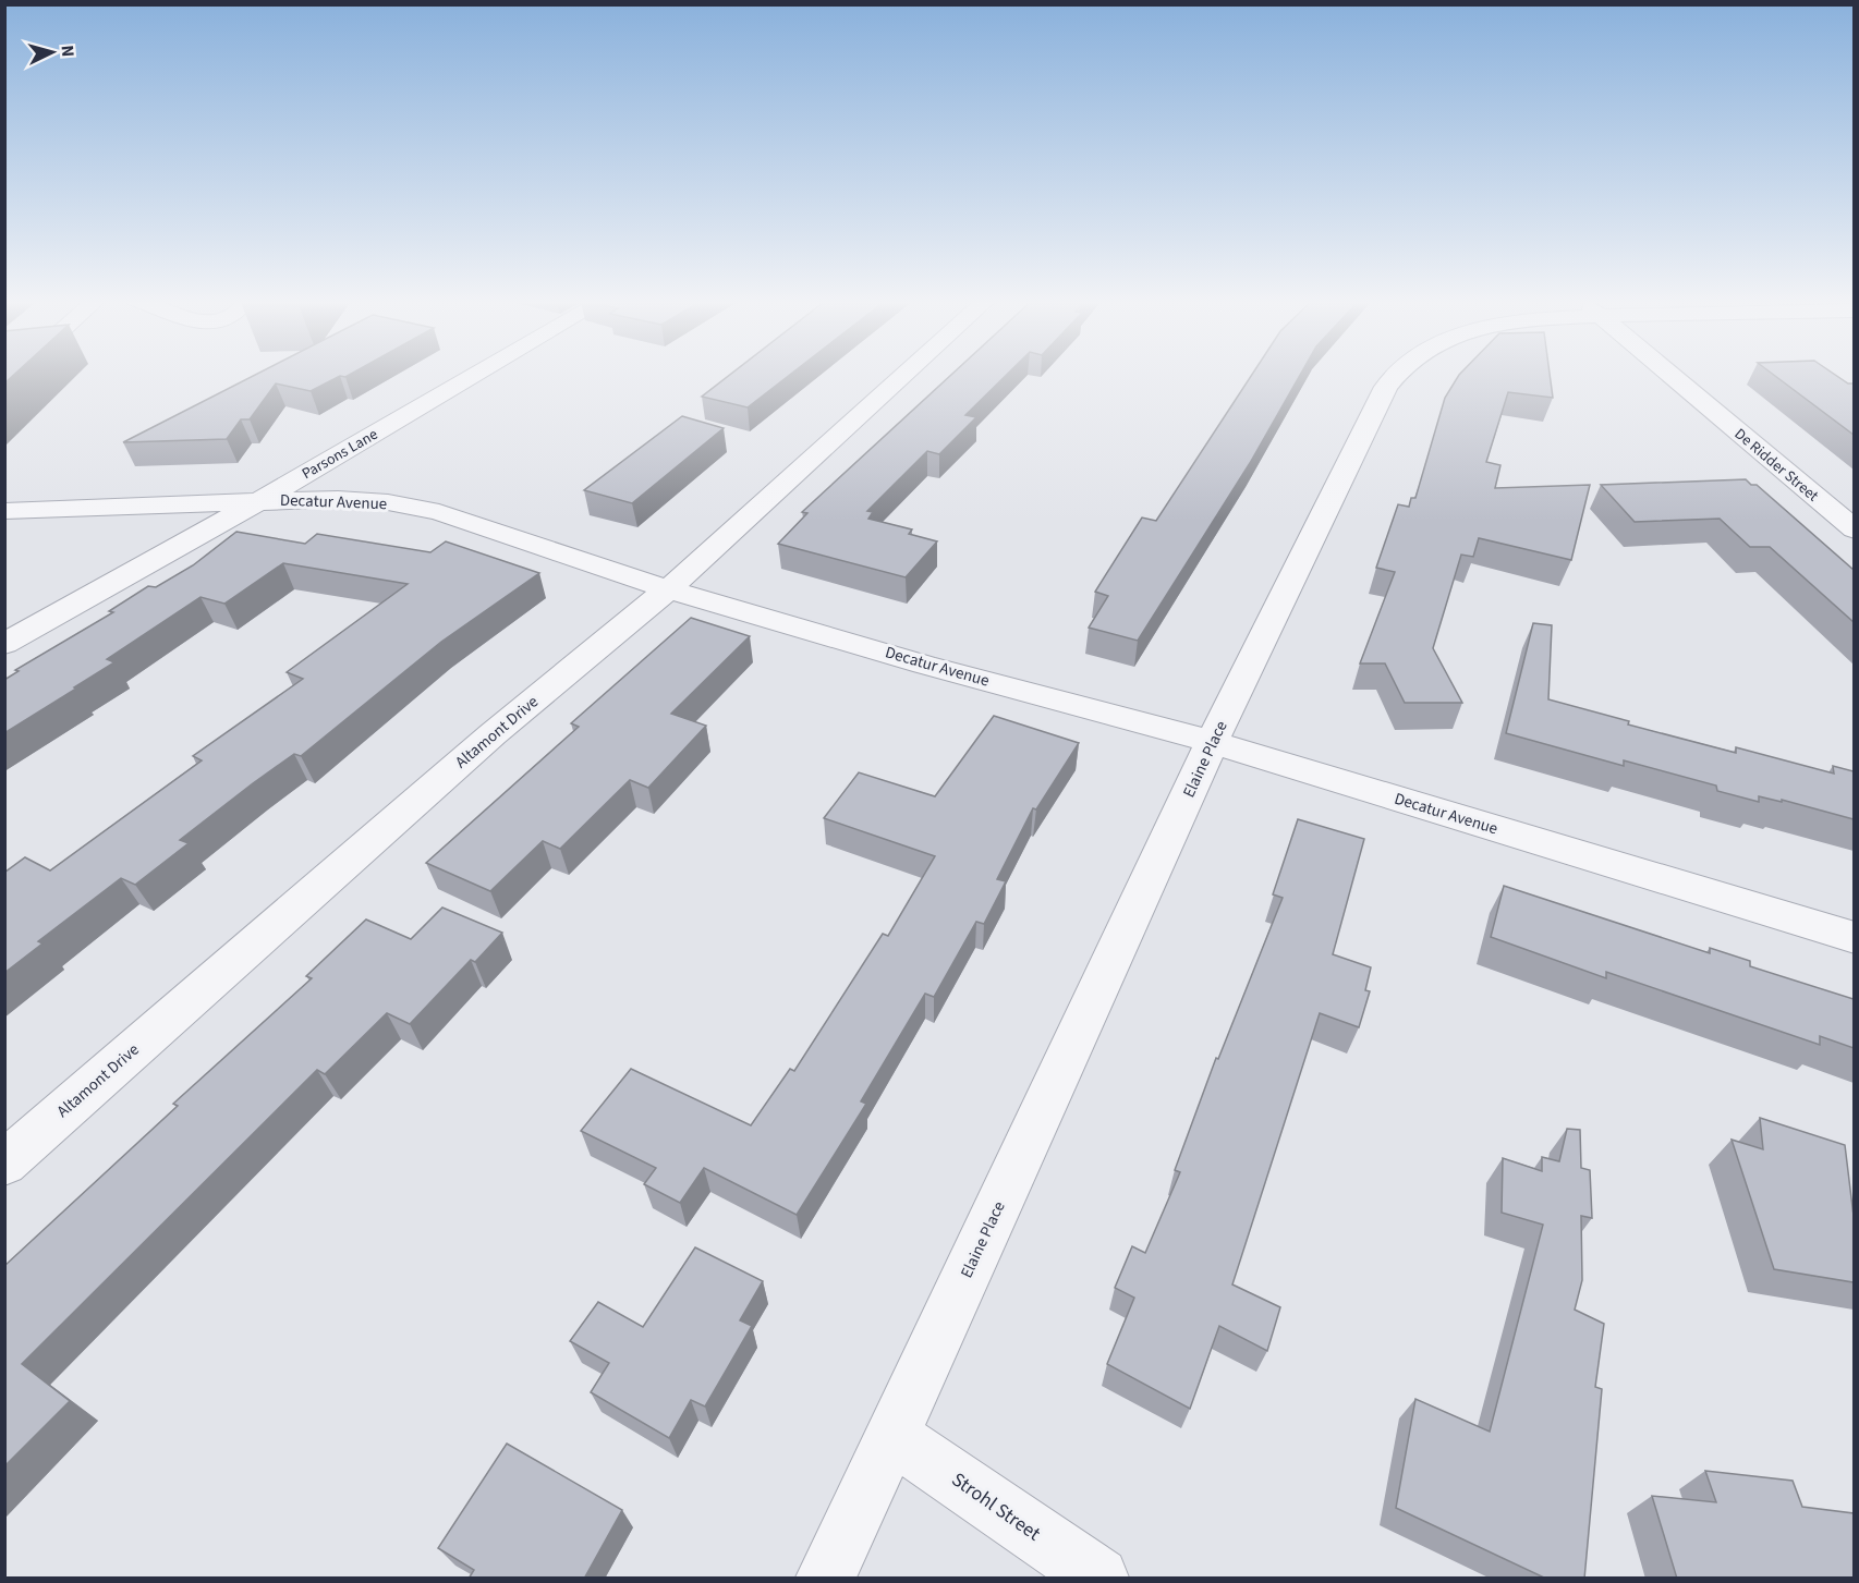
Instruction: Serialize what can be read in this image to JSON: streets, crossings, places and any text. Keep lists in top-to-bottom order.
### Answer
{
  "streets": {
    "street": [
      "Parsons Lane",
      "De Ridder Street",
      "Decatur Avenue",
      "Altamont Drive",
      "Elaine Place",
      "Strohl Street"
    ]
  },
  "crossings": [
    ["Parsons Lane", "Decatur Avenue"],
    ["Decatur Avenue", "Altamont Drive"],
    ["Decatur Avenue", "Elaine Place"],
    ["Elaine Place", "Strohl Street"]
  ],
  "north": "right"
}
